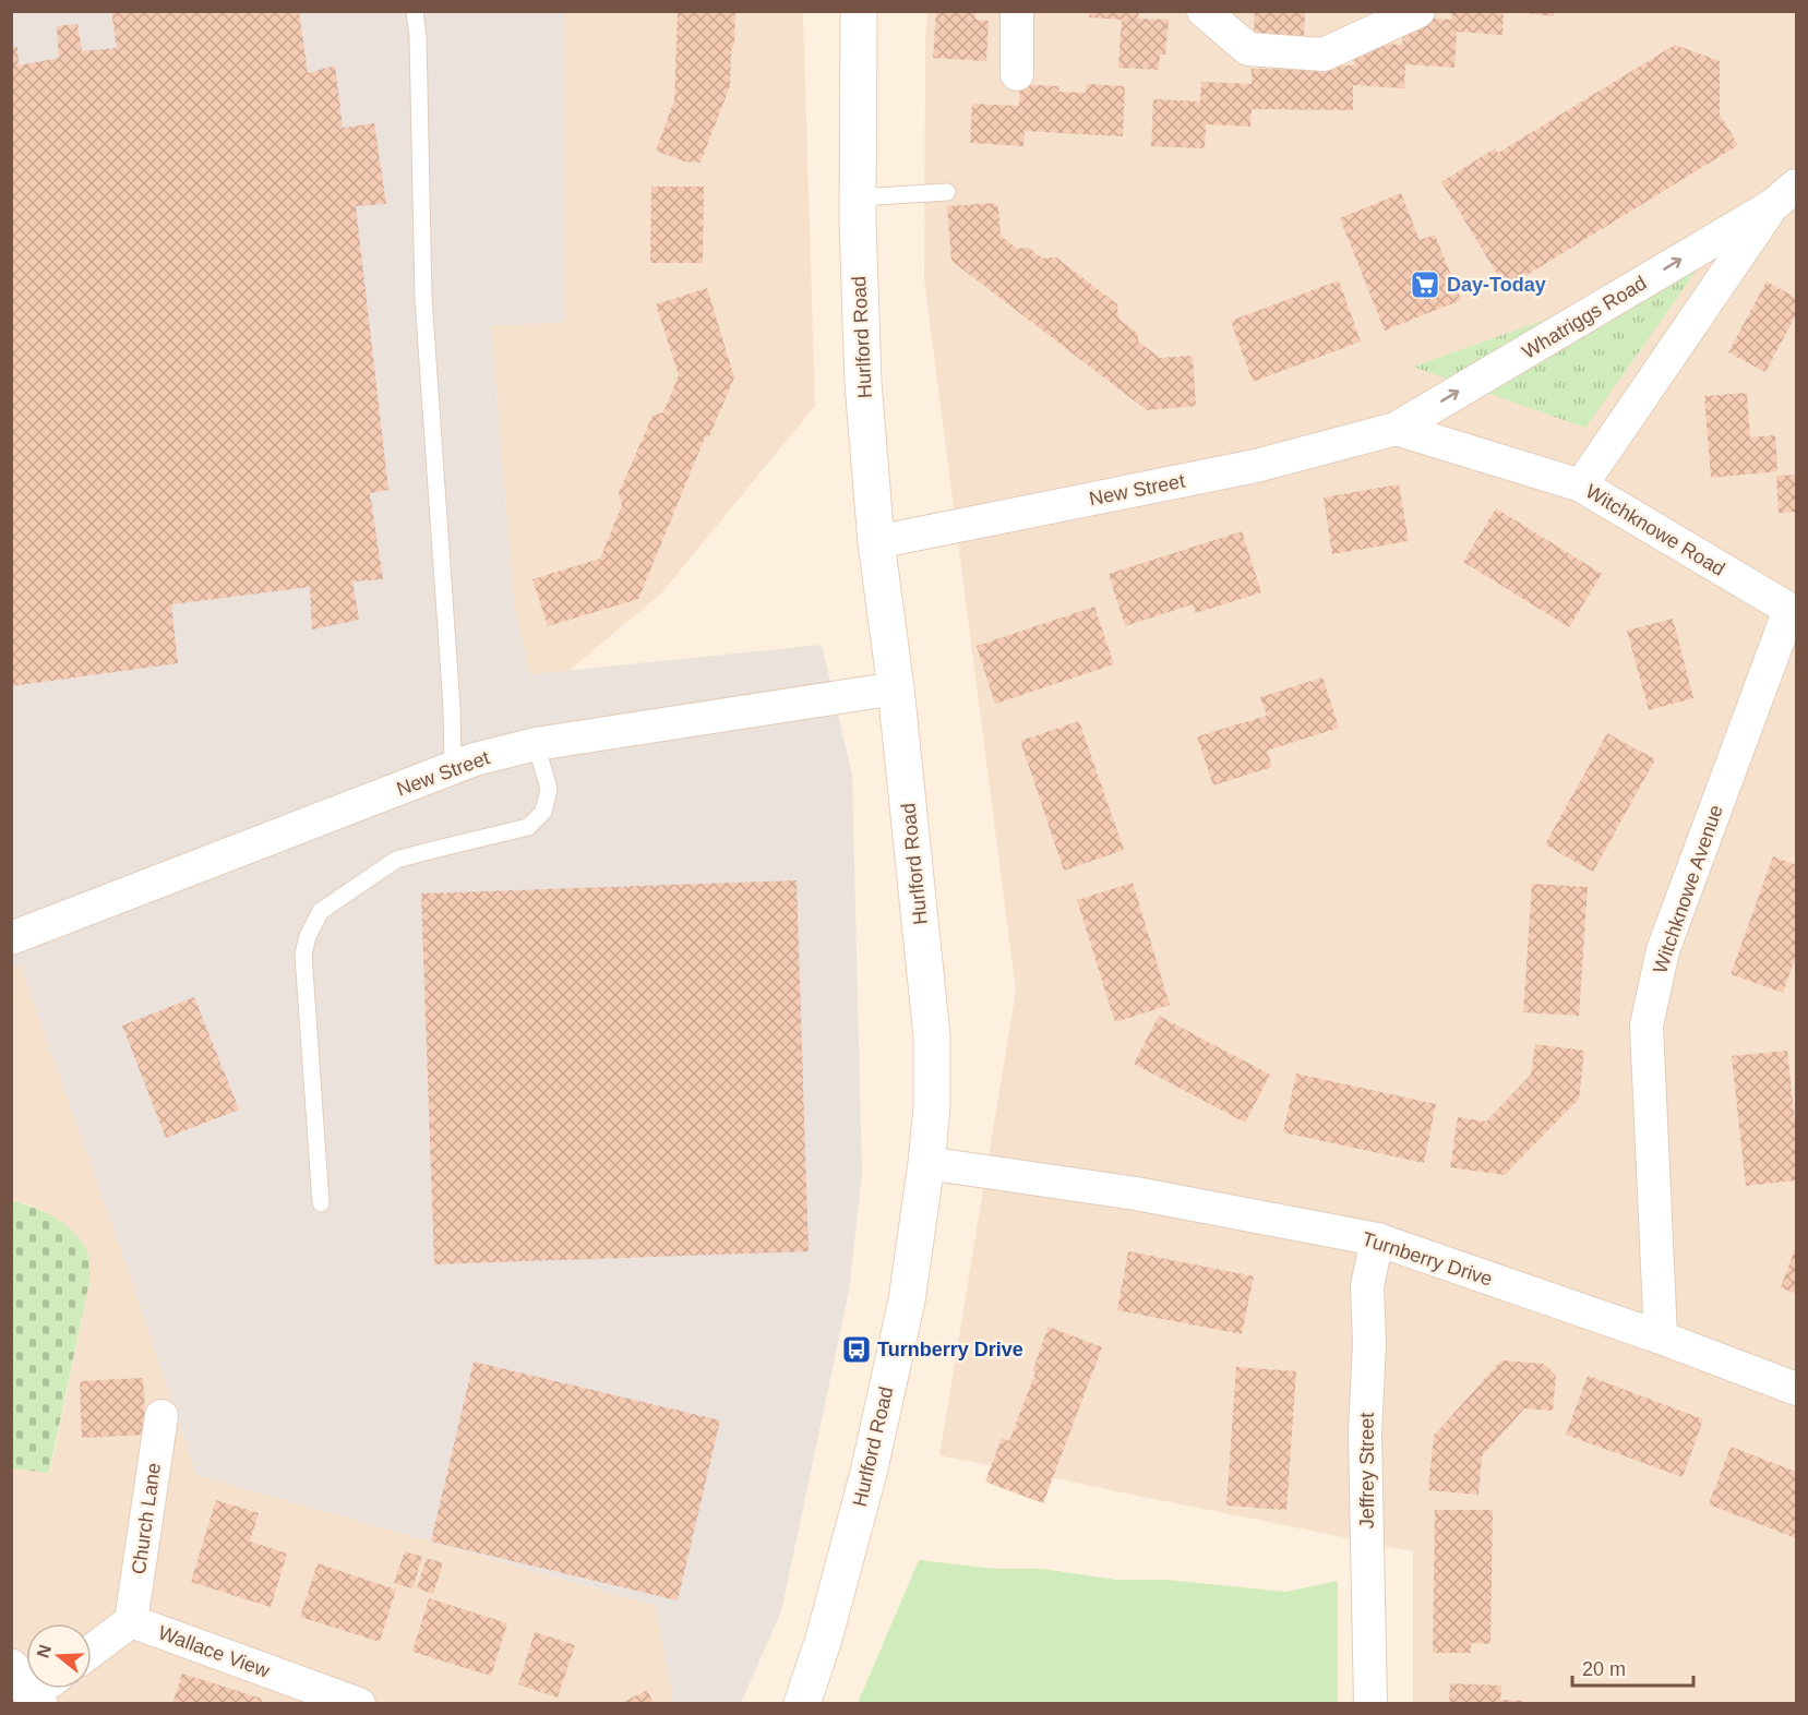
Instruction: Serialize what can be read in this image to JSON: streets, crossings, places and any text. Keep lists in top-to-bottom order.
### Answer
{
  "streets": {
    "main road": ["Hurlford Road"],
    "street": [
      "Whatriggs Road",
      "New Street",
      "Witchknowe Road",
      "Witchknowe Avenue",
      "Turnberry Drive",
      "Jeffrey Street",
      "Church Lane",
      "Wallace View"
    ]
  },
  "crossings": [
    ["Whatriggs Road", "New Street"],
    ["Whatriggs Road", "Witchknowe Road"],
    ["Hurlford Road", "New Street"],
    ["Hurlford Road", "Turnberry Drive"],
    ["New Street", "Witchknowe Road"],
    ["Witchknowe Road", "Witchknowe Avenue"],
    ["Witchknowe Avenue", "Turnberry Drive"],
    ["Turnberry Drive", "Jeffrey Street"],
    ["Church Lane", "Wallace View"]
  ],
  "places": {
    "supermarket": ["Day-Today"],
    "bus stop": ["Turnberry Drive"]
  },
  "scale_bar": "20 m",
  "north": "left"
}
